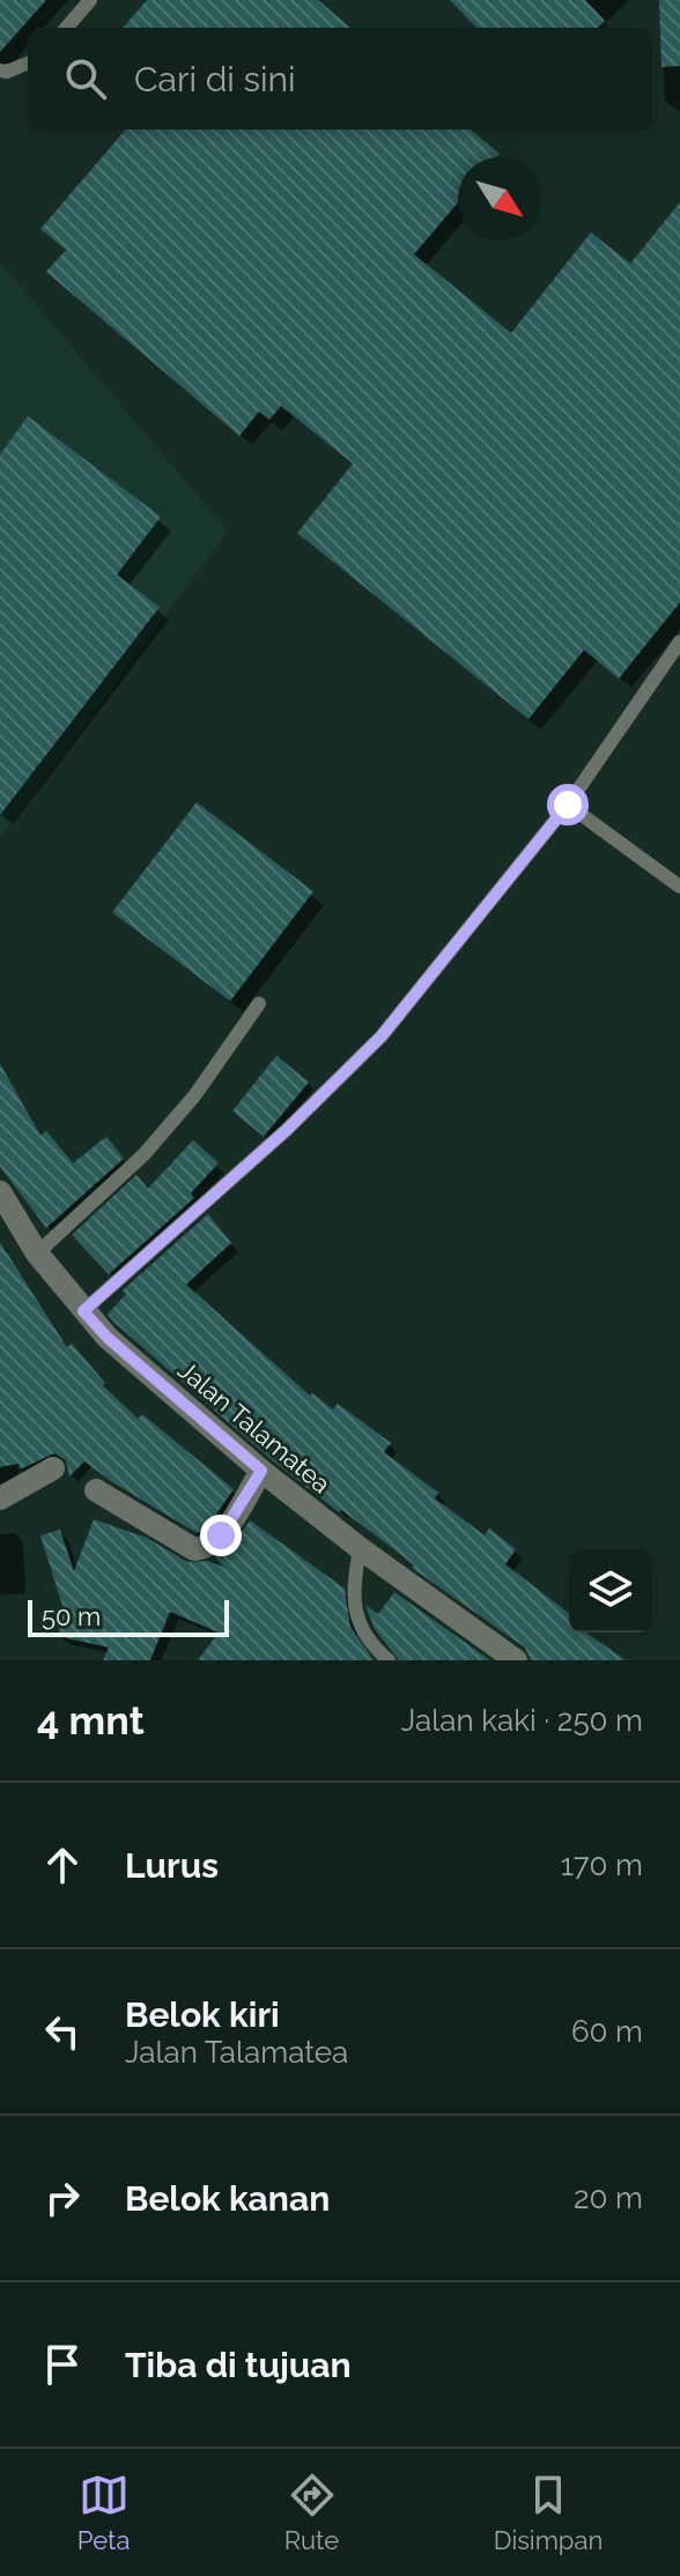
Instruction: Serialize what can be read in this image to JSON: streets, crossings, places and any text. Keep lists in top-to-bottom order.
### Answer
{
  "streets": {
    "street": ["Jalan Talamatea"]
  },
  "scale_bar": "50 m",
  "north": "bottom right",
  "page": {
    "search": "Cari di sini",
    "scale": "50 m",
    "heading": ["4 mnt", "Jalan kaki · 250 m"],
    "list": [
      ["Lurus", "170 m"],
      ["Belok kiri", "Jalan Talamatea", "60 m"],
      ["Belok kanan", "20 m"],
      "Tiba di tujuan"
    ],
    "nav": ["Peta", "Rute", "Disimpan"]
  }
}
